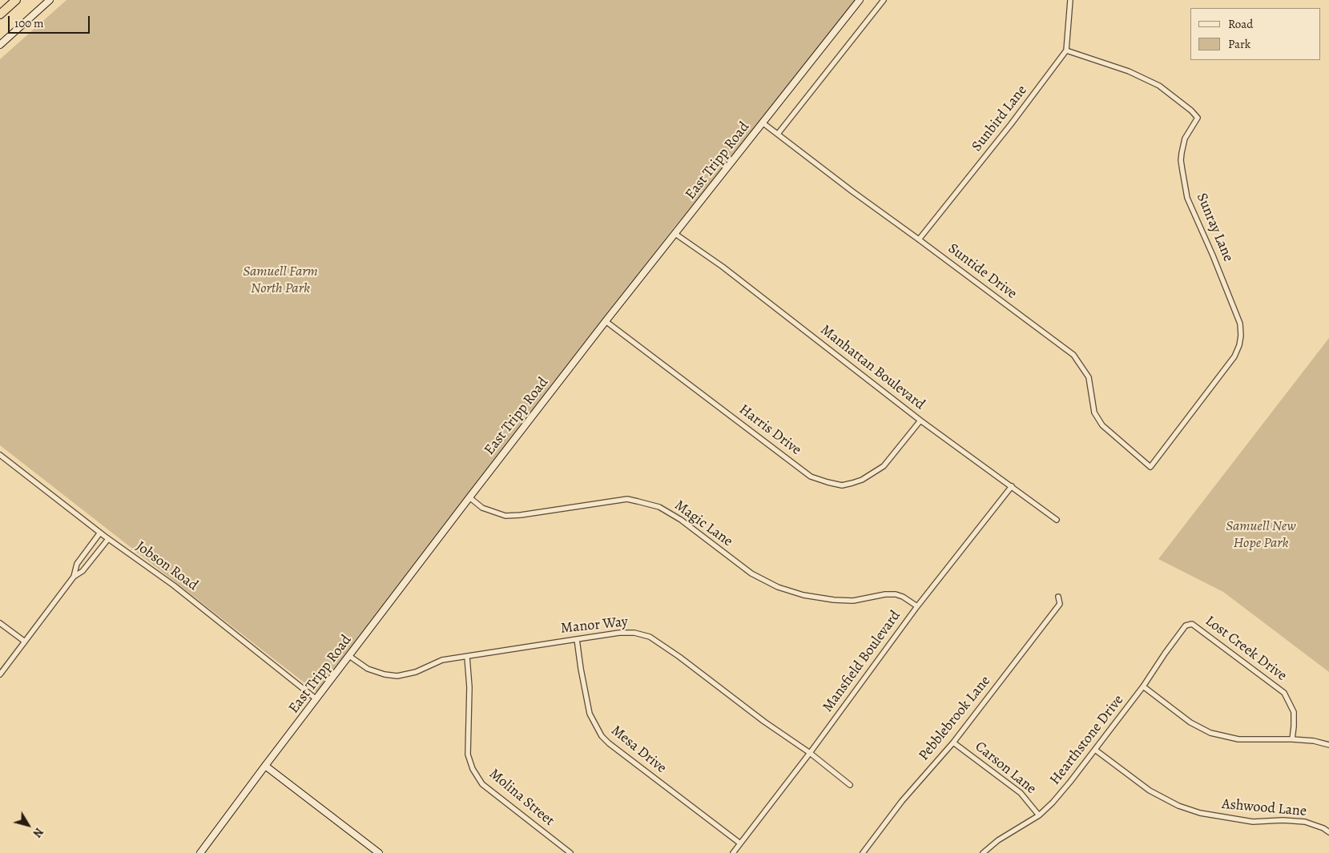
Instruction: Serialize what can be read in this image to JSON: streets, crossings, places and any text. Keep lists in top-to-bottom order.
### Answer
{
  "streets": {
    "street": [
      "Sunbird Lane",
      "East Tripp Road",
      "Sunray Lane",
      "Suntide Drive",
      "Manhattan Boulevard",
      "Harris Drive",
      "Magic Lane",
      "Jobson Road",
      "Manor Way",
      "Lost Creek Drive",
      "Mansfield Boulevard",
      "Pebblebrook Lane",
      "Hearthstone Drive",
      "Mesa Drive",
      "Carson Lane",
      "Molina Street",
      "Ashwood Lane"
    ]
  },
  "crossings": [
    ["Sunbird Lane", "Sunray Lane"],
    ["Sunbird Lane", "Suntide Drive"],
    ["East Tripp Road", "Suntide Drive"],
    ["East Tripp Road", "Manhattan Boulevard"],
    ["East Tripp Road", "Harris Drive"],
    ["East Tripp Road", "Magic Lane"],
    ["East Tripp Road", "Jobson Road"],
    ["East Tripp Road", "Manor Way"],
    ["Sunray Lane", "Suntide Drive"],
    ["Manhattan Boulevard", "Harris Drive"],
    ["Manhattan Boulevard", "Mansfield Boulevard"],
    ["Magic Lane", "Mansfield Boulevard"],
    ["Manor Way", "Mansfield Boulevard"],
    ["Manor Way", "Mesa Drive"],
    ["Manor Way", "Molina Street"],
    ["Lost Creek Drive", "Hearthstone Drive"],
    ["Mansfield Boulevard", "Mesa Drive"],
    ["Pebblebrook Lane", "Carson Lane"],
    ["Hearthstone Drive", "Carson Lane"],
    ["Hearthstone Drive", "Ashwood Lane"]
  ],
  "parks": ["Samuell Farm North Park", "Samuell New Hope Park"],
  "legend": ["Road", "Park"],
  "scale_bar": "100 m",
  "north": "bottom right"
}
